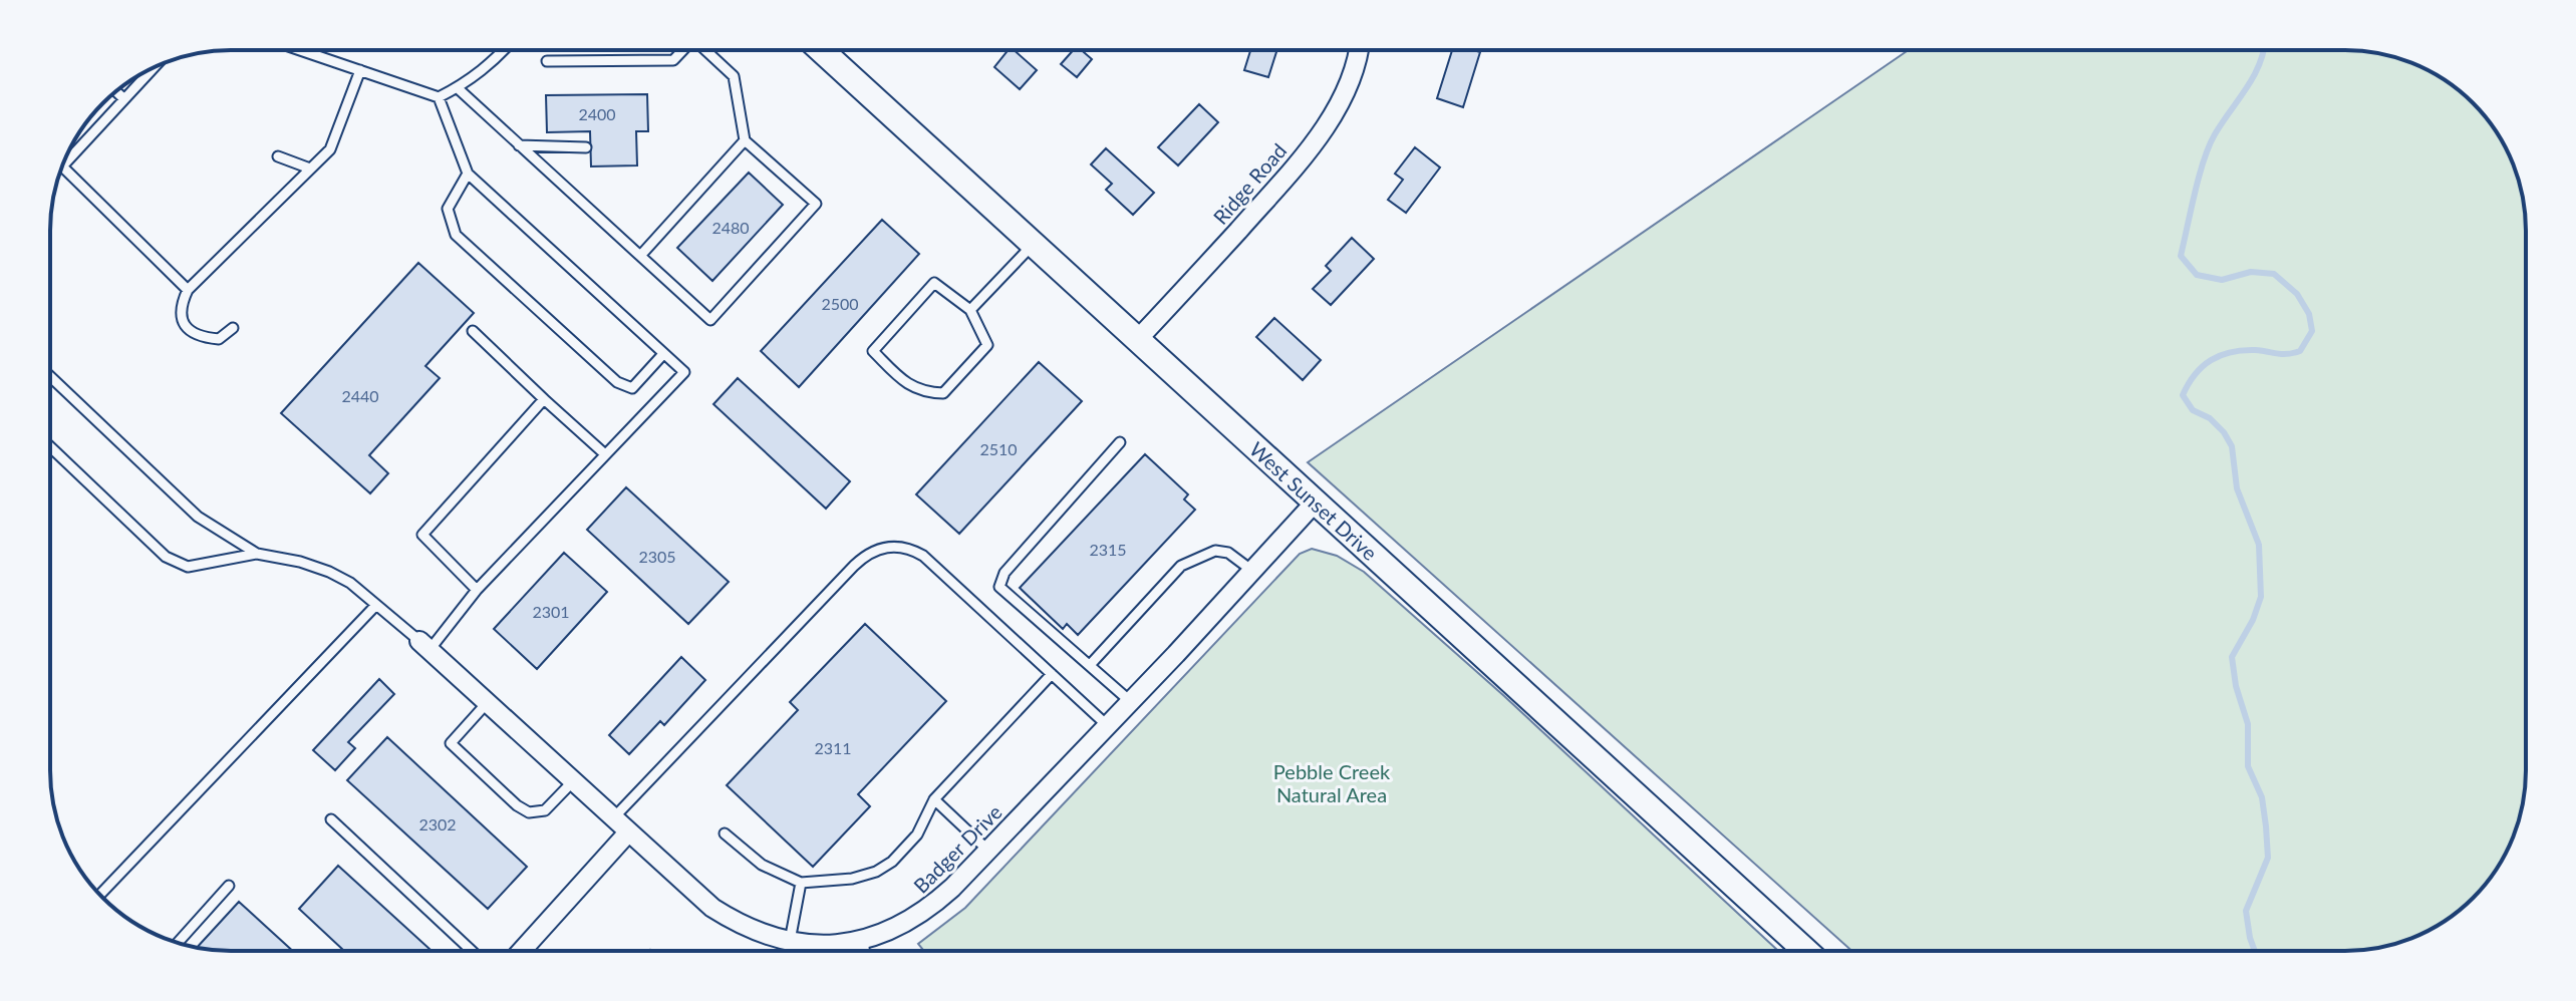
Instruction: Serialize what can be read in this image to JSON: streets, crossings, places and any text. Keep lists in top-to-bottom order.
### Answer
{
  "streets": {
    "main road": ["West Sunset Drive"],
    "street": ["Ridge Road", "Badger Drive"]
  },
  "crossings": [
    ["Ridge Road", "West Sunset Drive"],
    ["West Sunset Drive", "Badger Drive"]
  ],
  "parks": ["Pebble Creek Natural Area"],
  "house_numbers": [
    "2400",
    "2480",
    "2500",
    "2440",
    "2510",
    "2315",
    "2305",
    "2301",
    "2311",
    "2302"
  ]
}
